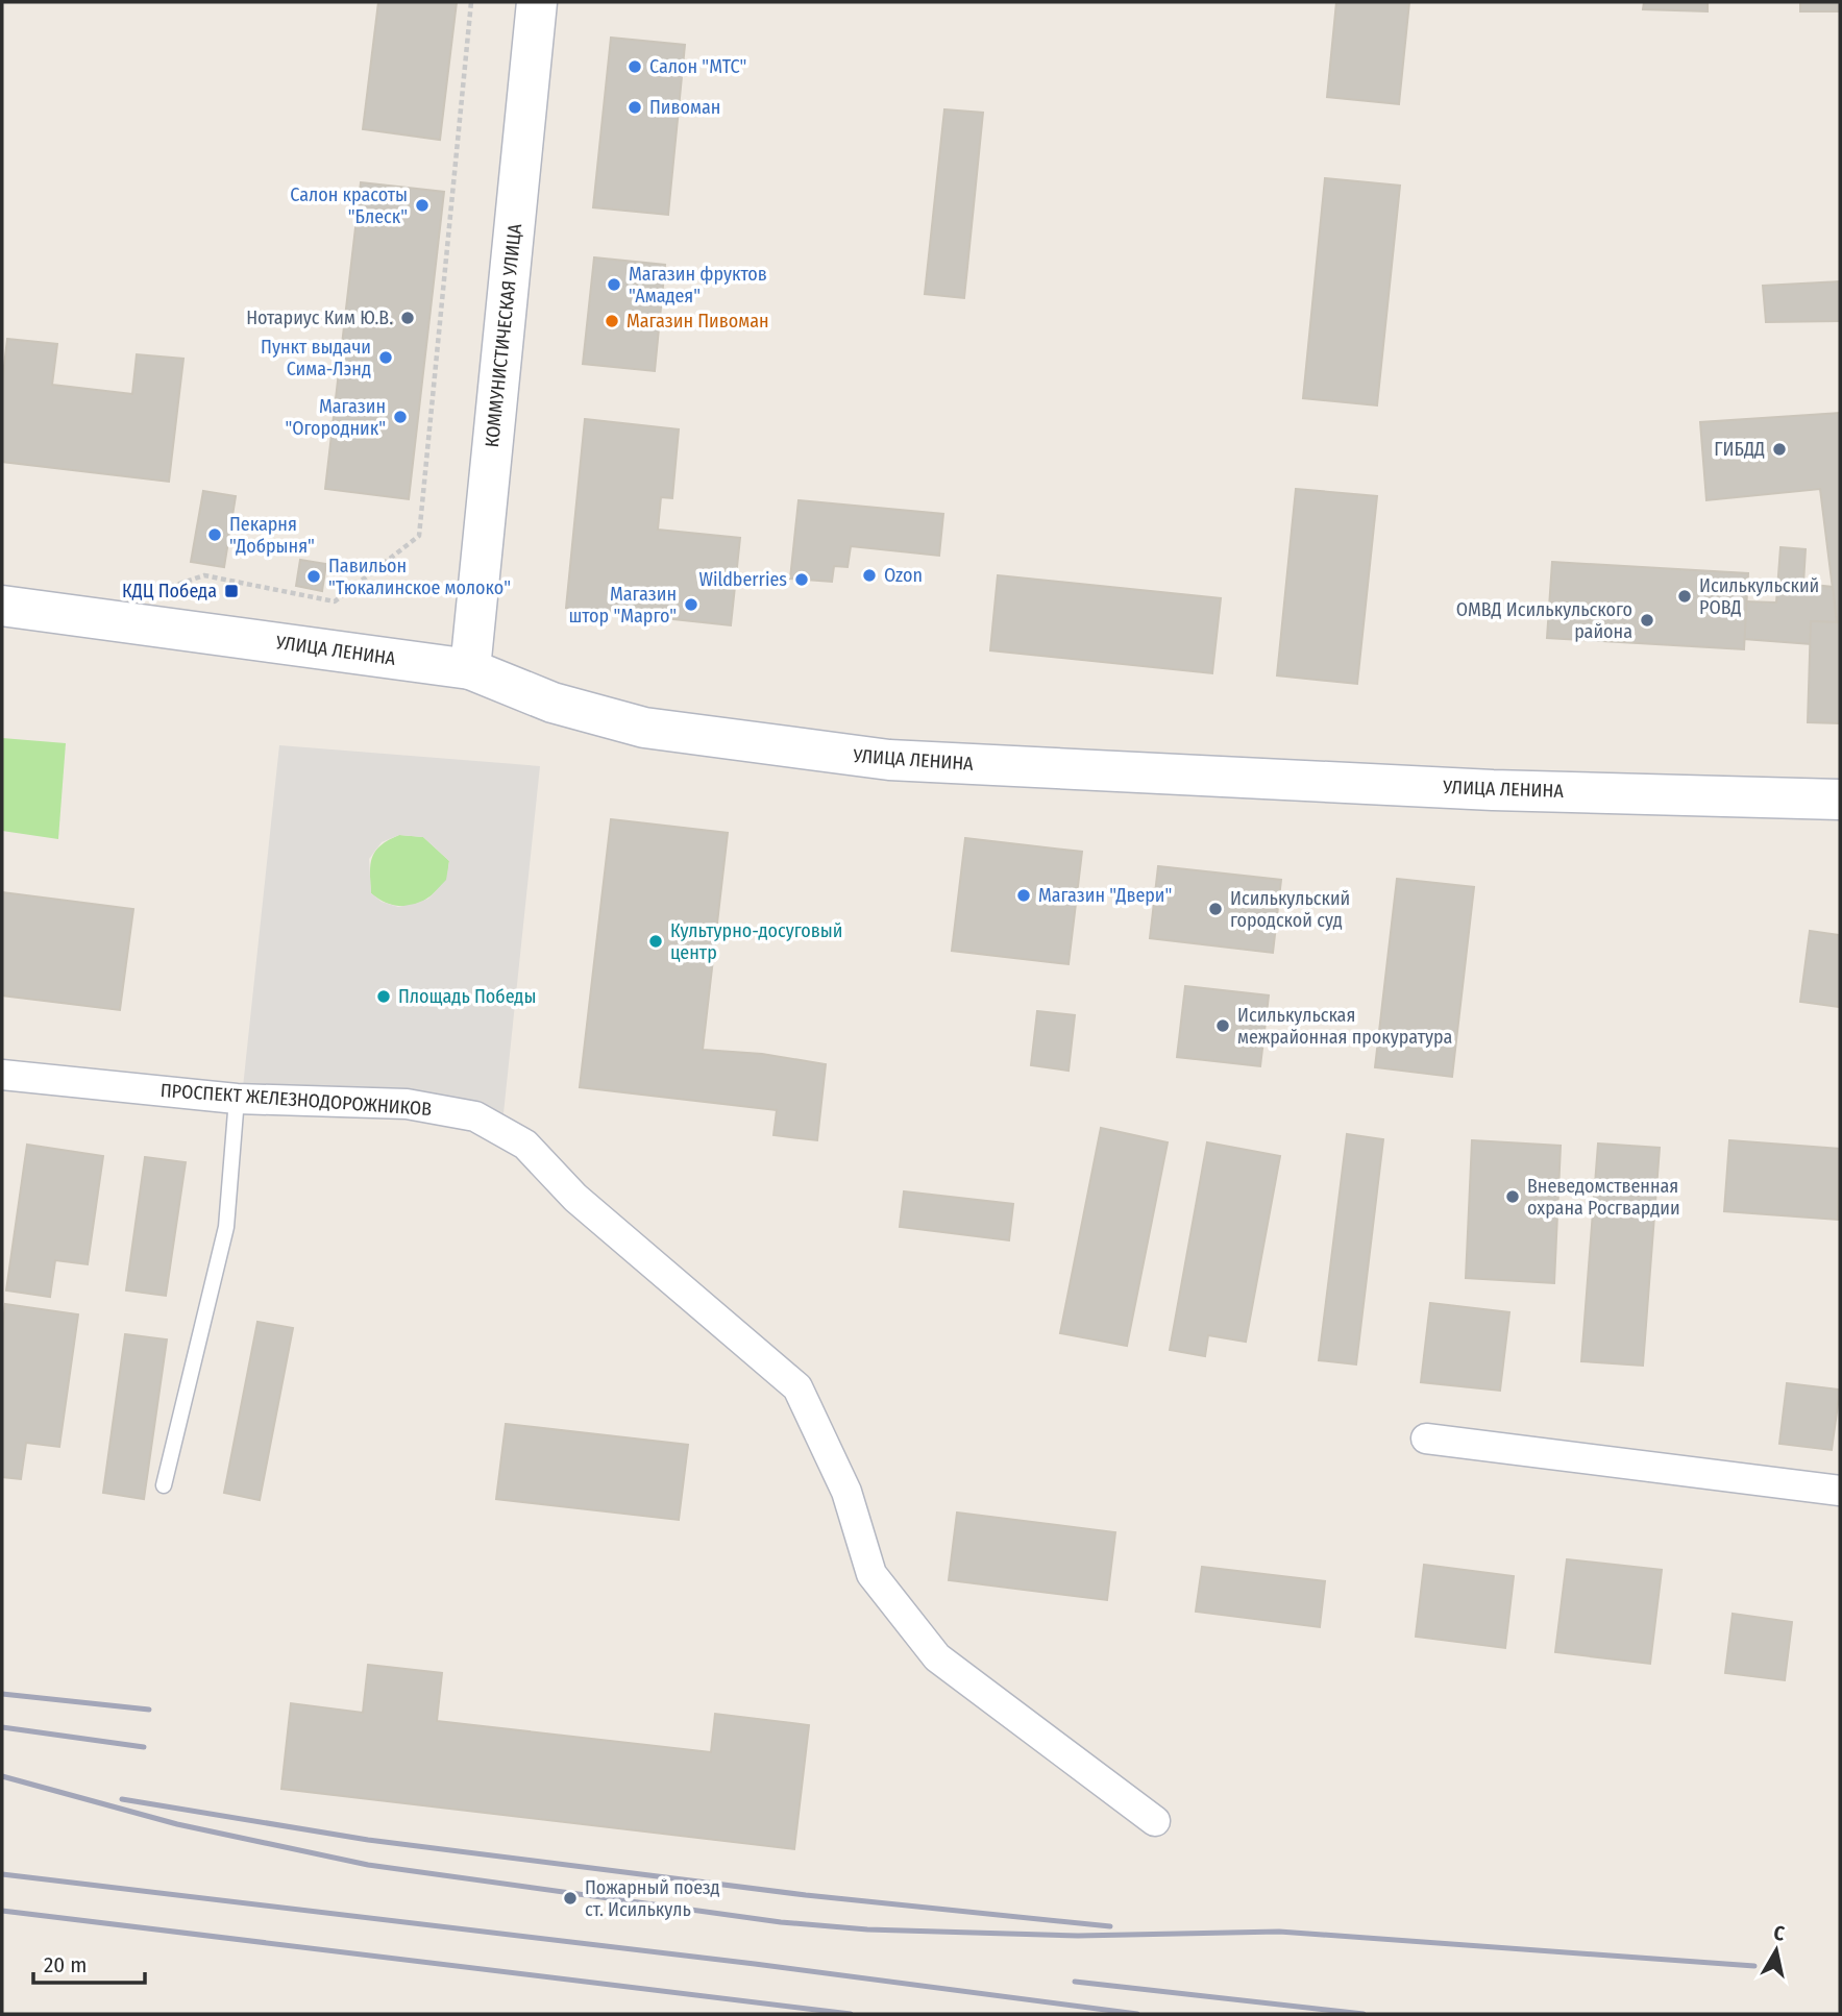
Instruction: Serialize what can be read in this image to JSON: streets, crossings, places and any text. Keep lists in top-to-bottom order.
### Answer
{
  "streets": {
    "street": ["КОММУНИСТИЧЕСКАЯ УЛИЦА", "УЛИЦА ЛЕНИНА", "ПРОСПЕКТ ЖЕЛЕЗНОДОРОЖНИКОВ"]
  },
  "crossings": [
    ["КОММУНИСТИЧЕСКАЯ УЛИЦА", "УЛИЦА ЛЕНИНА"]
  ],
  "places": {
    "other": [
      "Салон \"МТС\"",
      "Пивоман",
      "Салон красоты \"Блеск\"",
      "Магазин фруктов \"Амадея\"",
      "Нотариус Ким Ю.В.",
      "Магазин Пивоман",
      "Пункт выдачи Сима-Лэнд",
      "Магазин \"Огородник\"",
      "ГИБДД",
      "Пекарня \"Добрыня\"",
      "Ozon",
      "Павильон \"Тюкалинское молоко\"",
      "Wildberries",
      "Исилькульский РОВД",
      "Магазин штор \"Марго\"",
      "ОМВД Исилькульского района",
      "Магазин \"Двери\"",
      "Исилькульский городской суд",
      "Культурно-досуговый центр",
      "Площадь Победы",
      "Исилькульская межрайонная прокуратура",
      "Вневедомственная охрана Росгвардии",
      "Пожарный поезд ст. Исилькуль"
    ],
    "transit": ["КДЦ Победа"]
  },
  "scale_bar": "20 m",
  "north": "top"
}
